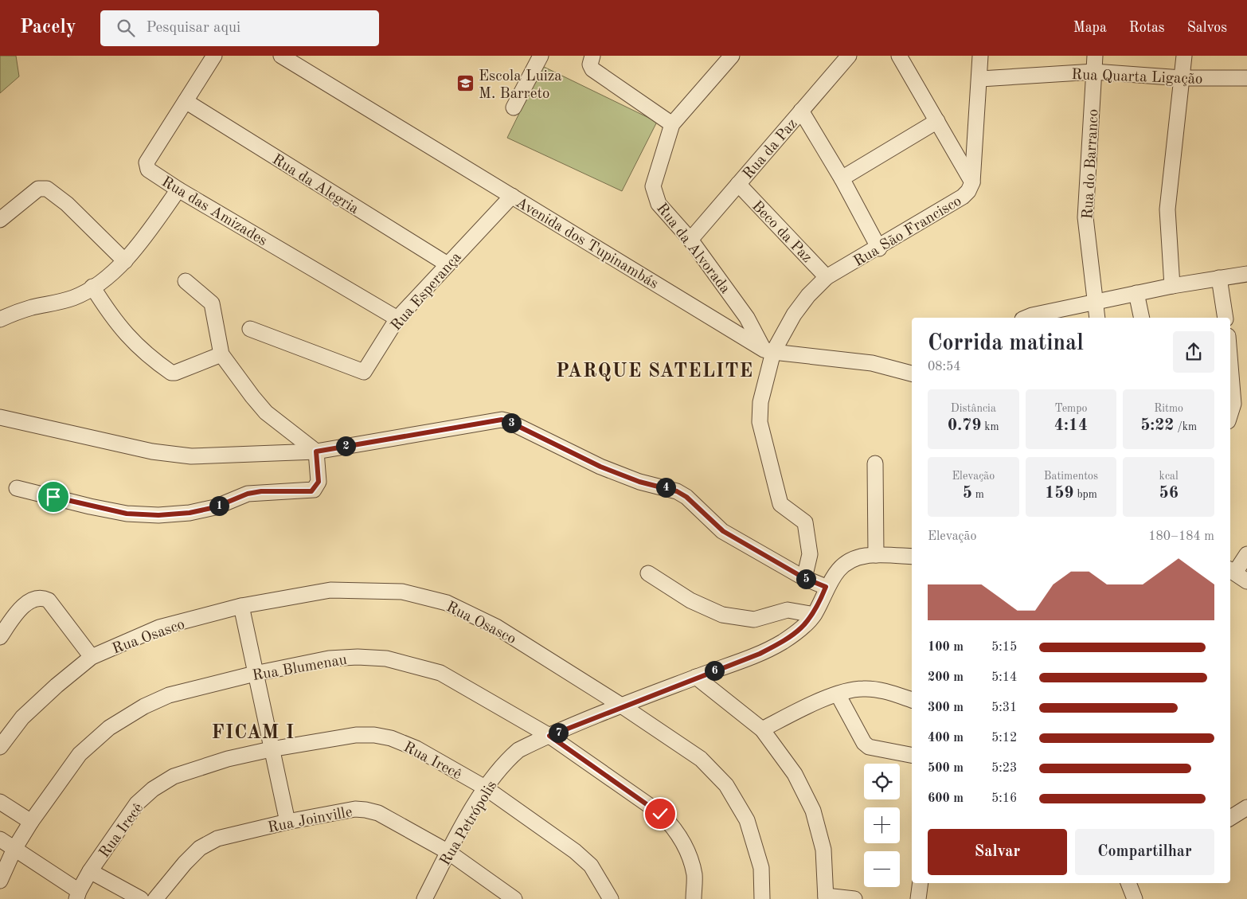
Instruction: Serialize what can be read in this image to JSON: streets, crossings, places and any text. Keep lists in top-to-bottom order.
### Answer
{
  "streets": {
    "street": [
      "Rua Quarta Ligação",
      "Rua da Paz",
      "Rua do Barranco",
      "Rua da Alegria",
      "Rua das Amizades",
      "Rua São Francisco",
      "Beco da Paz",
      "Avenida dos Tupinambás",
      "Rua da Alvorada",
      "Rua Esperança",
      "Rua Osasco",
      "Rua Blumenau",
      "Rua Irecê",
      "Rua Joinville",
      "Rua Petrópolis"
    ]
  },
  "crossings": [
    ["Rua Quarta Ligação", "Rua do Barranco"],
    ["Rua Quarta Ligação", "Rua São Francisco"],
    ["Rua da Paz", "Beco da Paz"],
    ["Rua da Paz", "Rua da Alvorada"],
    ["Rua da Alegria", "Rua das Amizades"],
    ["Rua da Alegria", "Rua Esperança"],
    ["Rua das Amizades", "Rua Esperança"],
    ["Rua São Francisco", "Beco da Paz"],
    ["Rua São Francisco", "Avenida dos Tupinambás"],
    ["Rua São Francisco", "Rua da Alvorada"],
    ["Avenida dos Tupinambás", "Rua da Alvorada"],
    ["Avenida dos Tupinambás", "Rua Esperança"],
    ["Rua Osasco", "Rua Petrópolis"],
    ["Rua Blumenau", "Rua Petrópolis"],
    ["Rua Irecê", "Rua Petrópolis"],
    ["Rua Joinville", "Rua Petrópolis"]
  ],
  "districts": ["PARQUE SATELITE", "FICAM I"],
  "places": {
    "school or university": ["Escola Luiza M. Barreto"]
  },
  "page": {
    "header": "Pacely",
    "search": "Pesquisar aqui",
    "nav": ["Mapa", "Rotas", "Salvos"],
    "heading": ["Corrida matinal", "08:54"],
    "stats": [
      ["Distância", "0.79 km"],
      ["Tempo", "4:14"],
      ["Ritmo", "5:22 /km"],
      ["Elevação", "5 m"],
      ["Batimentos", "159 bpm"],
      ["kcal", "56"]
    ],
    "pins": [
      "3",
      "2",
      "4",
      "1",
      "5",
      "6",
      "7"
    ],
    "chart": ["Elevação", "180–184 m"],
    "list": [
      {
        "name": "100 m",
        "note": "5:15"
      },
      {
        "name": "200 m",
        "note": "5:14"
      },
      {
        "name": "300 m",
        "note": "5:31"
      },
      {
        "name": "400 m",
        "note": "5:12"
      },
      {
        "name": "500 m",
        "note": "5:23"
      },
      {
        "name": "600 m",
        "note": "5:16"
      }
    ],
    "map_buttons": ["+", "−"],
    "buttons": ["Salvar", "Compartilhar"]
  }
}
